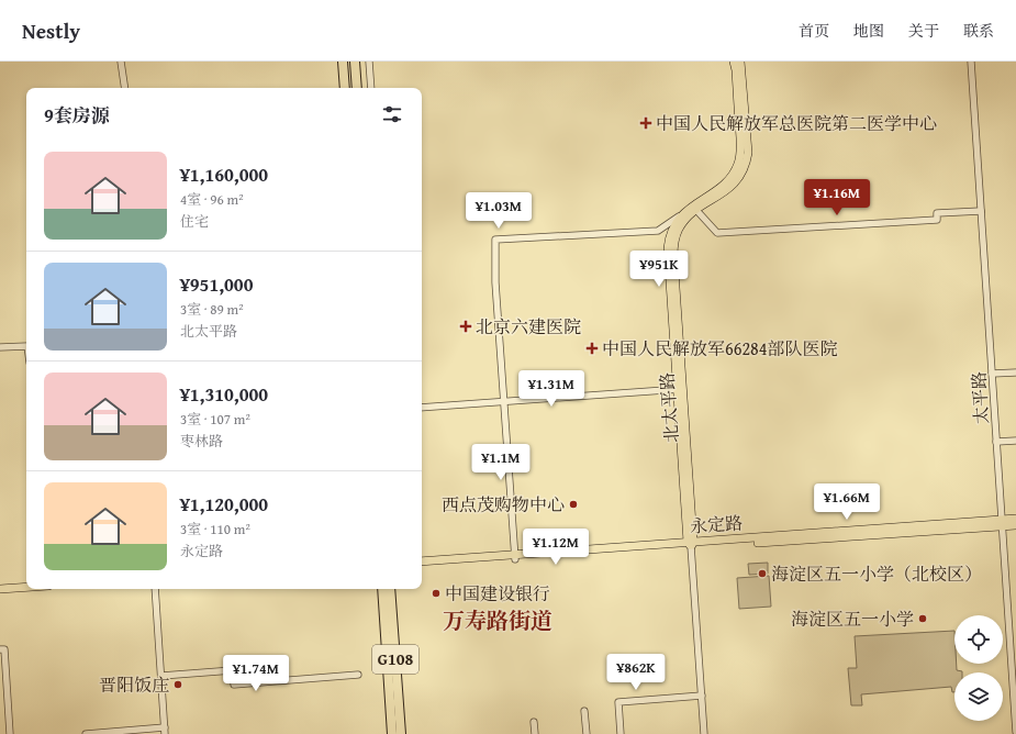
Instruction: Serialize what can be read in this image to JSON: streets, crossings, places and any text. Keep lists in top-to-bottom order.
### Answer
{
  "streets": {
    "highway": ["G108"],
    "main road": ["北太平路", "永定路"],
    "street": ["太平路"]
  },
  "crossings": [
    ["太平路", "永定路"],
    ["北太平路", "永定路"]
  ],
  "districts": ["万寿路街道"],
  "places": {
    "health": ["中国人民解放军总医院第二医学中心", "北京六建医院", "中国人民解放军66284部队医院"],
    "other": [
      "西点茂购物中心",
      "海淀区五一小学（北校区）",
      "中国建设银行",
      "海淀区五一小学",
      "晋阳饭庄"
    ]
  },
  "page": {
    "header": "Nestly",
    "nav": [
      "首页",
      "地图",
      "关于",
      "联系"
    ],
    "heading": "9套房源",
    "list": [
      {
        "name": "¥1,160,000",
        "note": "4室 · 96 m² · 住宅"
      },
      {
        "name": "¥951,000",
        "note": "3室 · 89 m² · 北太平路"
      },
      {
        "name": "¥1,310,000",
        "note": "3室 · 107 m² · 枣林路"
      },
      {
        "name": "¥1,120,000",
        "note": "3室 · 110 m² · 永定路"
      }
    ],
    "price": [
      "¥1.16M",
      "¥1.03M",
      "¥951K",
      "¥1.31M",
      "¥1.1M",
      "¥1.66M",
      "¥1.12M",
      "¥862K",
      "¥1.74M"
    ]
  }
}
